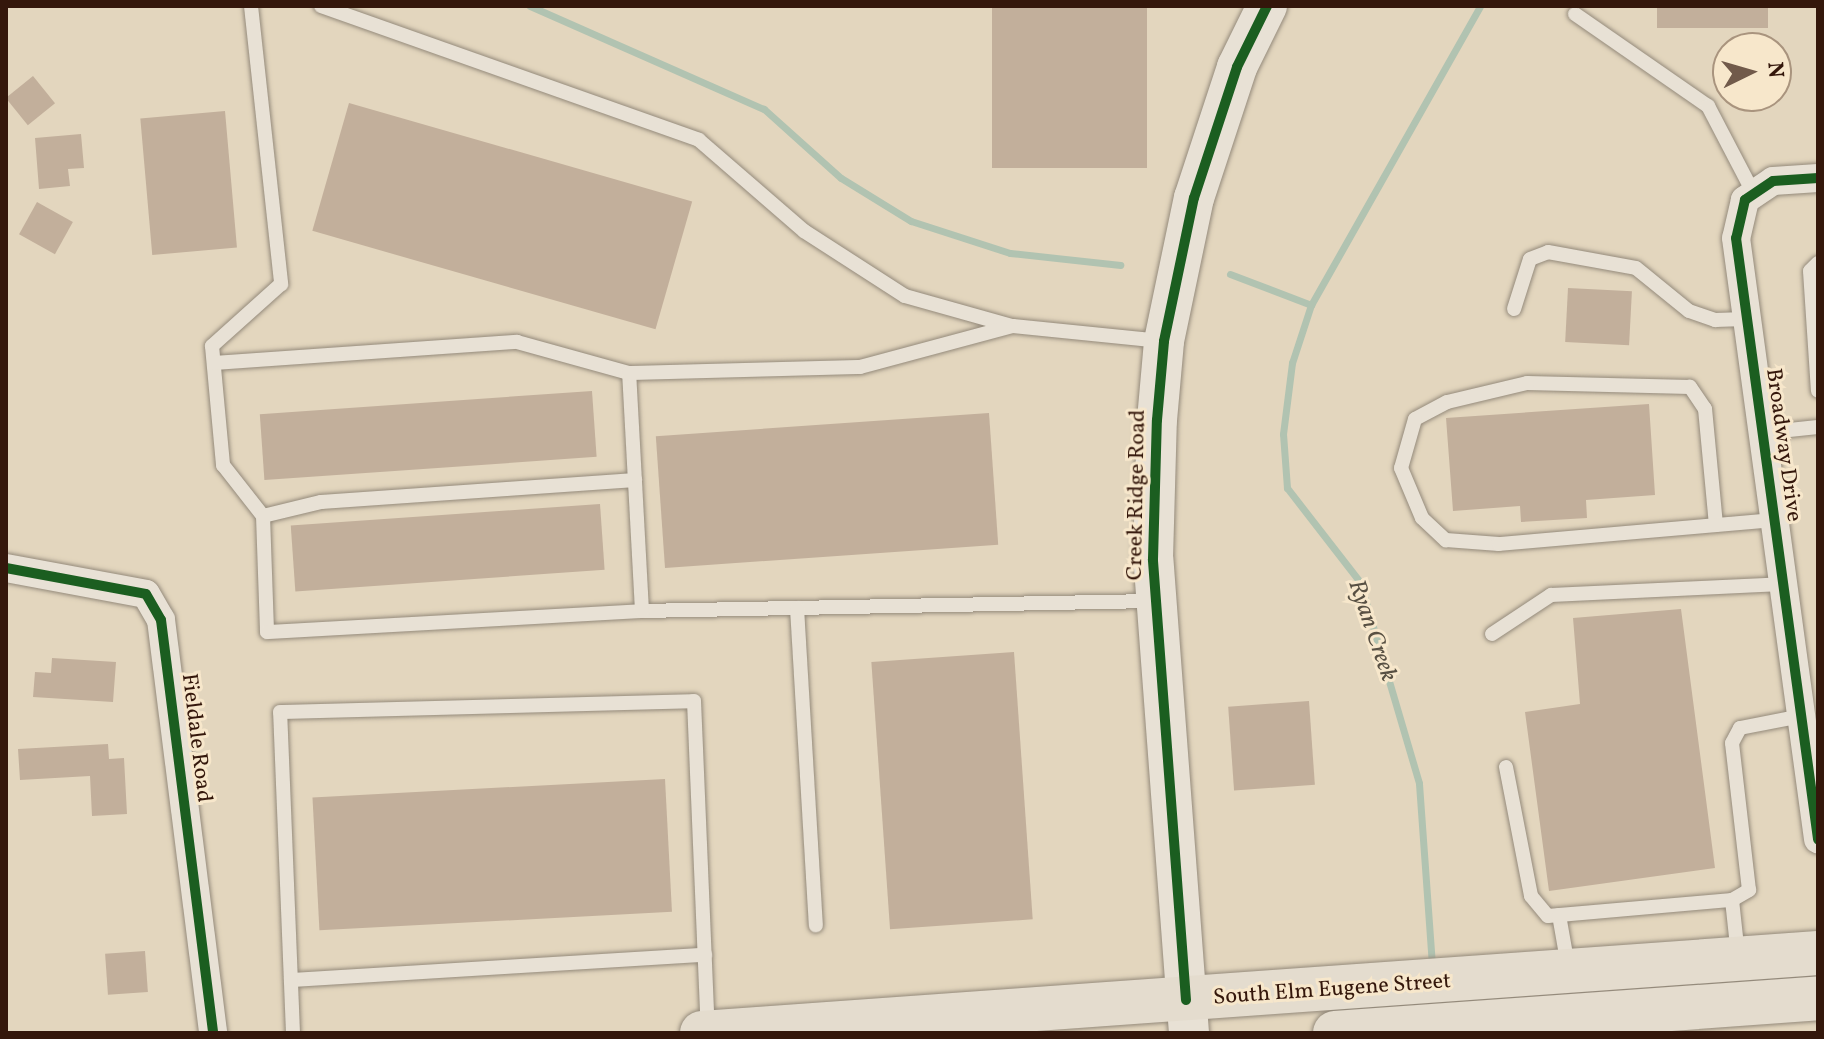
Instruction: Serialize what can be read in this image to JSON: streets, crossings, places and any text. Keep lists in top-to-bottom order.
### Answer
{
  "streets": {
    "main road": ["Creek Ridge Road", "South Elm Eugene Street"],
    "street": ["Broadway Drive", "Fieldale Road"]
  },
  "crossings": [
    ["Creek Ridge Road", "South Elm Eugene Street"]
  ],
  "water": ["Ryan Creek"],
  "north": "right"
}
